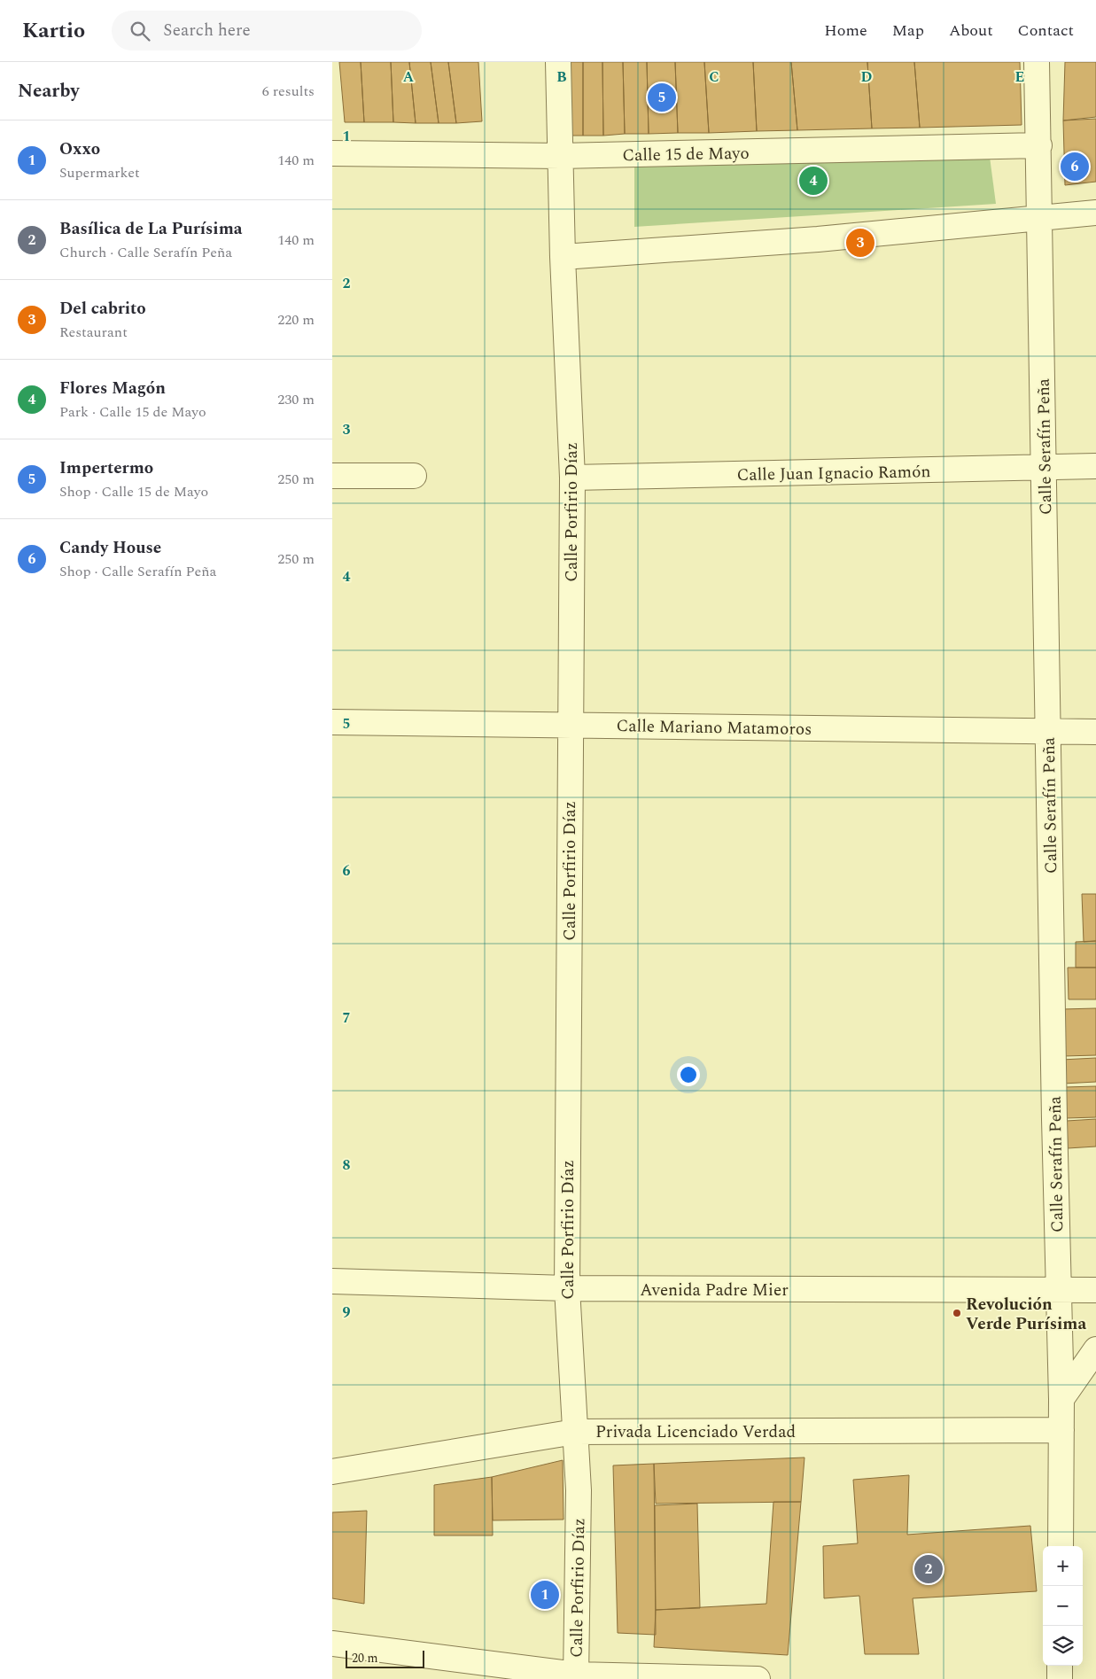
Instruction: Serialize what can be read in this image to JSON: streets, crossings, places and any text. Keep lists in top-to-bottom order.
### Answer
{
  "streets": {
    "street": [
      "Calle 15 de Mayo",
      "Calle Serafín Peña",
      "Calle Juan Ignacio Ramón",
      "Calle Porfirio Díaz",
      "Calle Mariano Matamoros",
      "Avenida Padre Mier",
      "Privada Licenciado Verdad"
    ]
  },
  "crossings": [
    ["Calle 15 de Mayo", "Calle Serafín Peña"],
    ["Calle 15 de Mayo", "Calle Porfirio Díaz"],
    ["Calle Serafín Peña", "Calle Juan Ignacio Ramón"],
    ["Calle Serafín Peña", "Calle Mariano Matamoros"],
    ["Calle Serafín Peña", "Avenida Padre Mier"],
    ["Calle Serafín Peña", "Privada Licenciado Verdad"],
    ["Calle Juan Ignacio Ramón", "Calle Porfirio Díaz"],
    ["Calle Porfirio Díaz", "Calle Mariano Matamoros"],
    ["Calle Porfirio Díaz", "Avenida Padre Mier"],
    ["Calle Porfirio Díaz", "Privada Licenciado Verdad"]
  ],
  "places": ["Revolución Verde Purísima"],
  "scale_bar": "20 m",
  "page": {
    "header": "Kartio",
    "search": "Search here",
    "nav": [
      "Home",
      "Map",
      "About",
      "Contact"
    ],
    "heading": ["Nearby", "6 results"],
    "pins": [
      "5",
      "6",
      "4",
      "3",
      "2",
      "1"
    ],
    "list": [
      {
        "mark": "1",
        "name": "Oxxo",
        "note": "Supermarket",
        "value": "140 m"
      },
      {
        "mark": "2",
        "name": "Basílica de La Purísima",
        "note": "Church · Calle Serafín Peña",
        "value": "140 m"
      },
      {
        "mark": "3",
        "name": "Del cabrito",
        "note": "Restaurant",
        "value": "220 m"
      },
      {
        "mark": "4",
        "name": "Flores Magón",
        "note": "Park · Calle 15 de Mayo",
        "value": "230 m"
      },
      {
        "mark": "5",
        "name": "Impertermo",
        "note": "Shop · Calle 15 de Mayo",
        "value": "250 m"
      },
      {
        "mark": "6",
        "name": "Candy House",
        "note": "Shop · Calle Serafín Peña",
        "value": "250 m"
      }
    ],
    "map_buttons": ["+", "−"],
    "scale": "20 m"
  },
  "grid": {
    "columns": [
      "A",
      "B",
      "C",
      "D",
      "E"
    ],
    "rows": [
      "1",
      "2",
      "3",
      "4",
      "5",
      "6",
      "7",
      "8",
      "9"
    ]
  }
}
